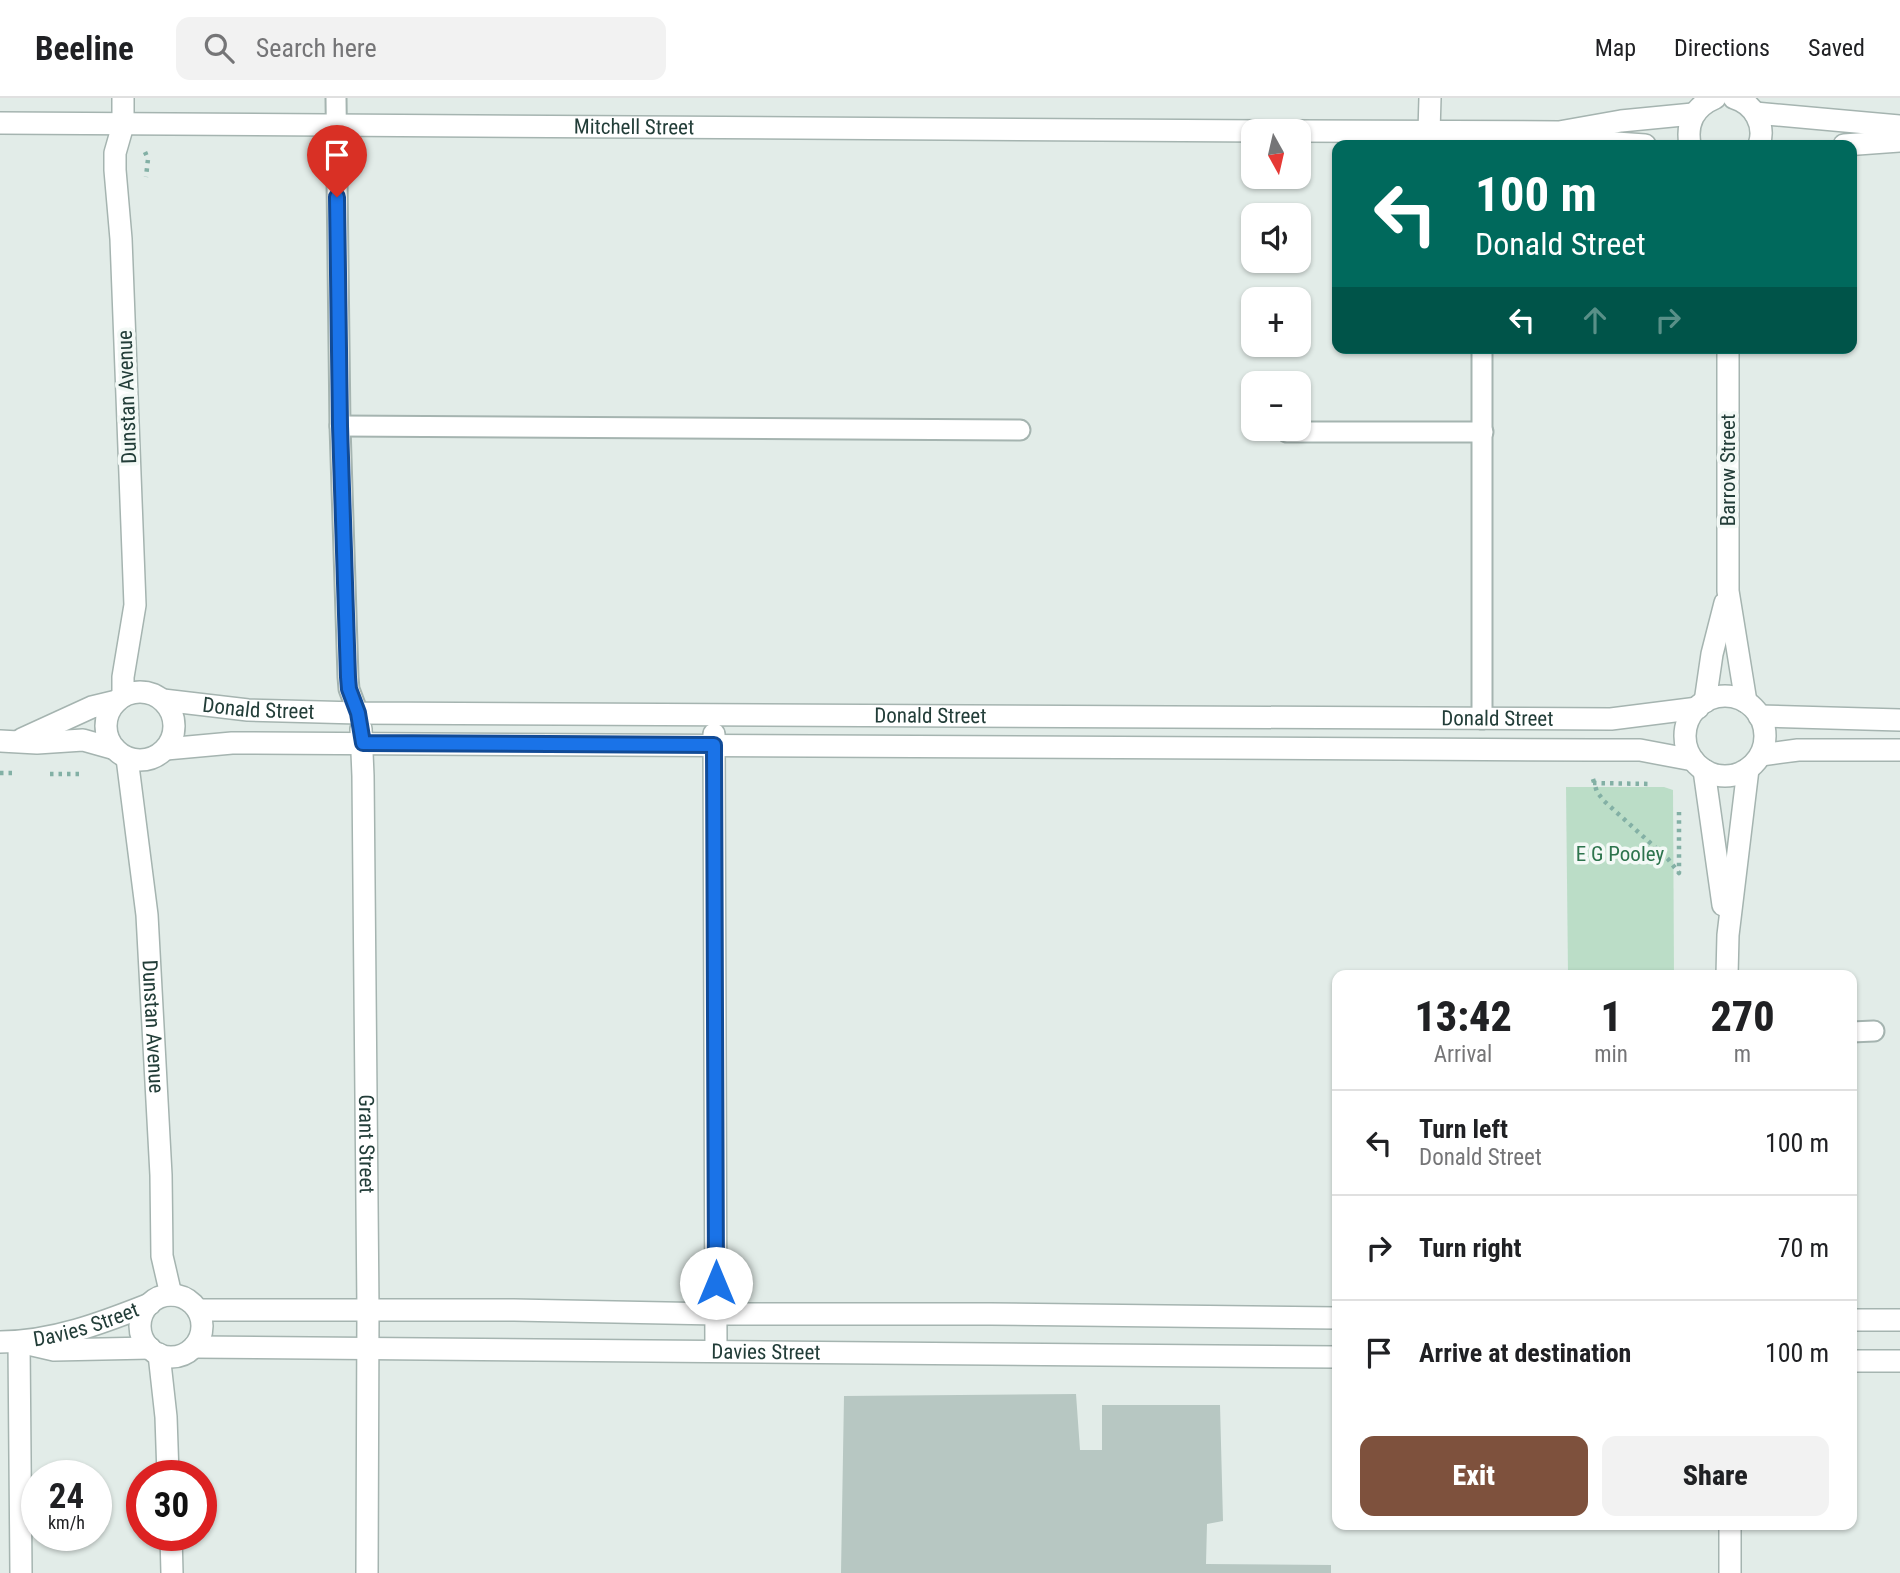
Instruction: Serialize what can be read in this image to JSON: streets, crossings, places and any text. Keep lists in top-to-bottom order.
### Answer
{
  "streets": {
    "street": [
      "Mitchell Street",
      "Dunstan Avenue",
      "Barrow Street",
      "Donald Street",
      "Grant Street",
      "Davies Street"
    ]
  },
  "crossings": [
    ["Mitchell Street", "Dunstan Avenue"],
    ["Dunstan Avenue", "Donald Street"],
    ["Dunstan Avenue", "Davies Street"],
    ["Barrow Street", "Donald Street"],
    ["Donald Street", "Grant Street"],
    ["Grant Street", "Davies Street"]
  ],
  "parks": ["E G Pooley"],
  "north": "bottom",
  "page": {
    "header": "Beeline",
    "search": "Search here",
    "nav": ["Map", "Directions", "Saved"],
    "map_buttons": ["+", "−"],
    "turn": ["100 m", "Donald Street"],
    "eta": [
      "13:42",
      "Arrival",
      "1",
      "min",
      "270",
      "m"
    ],
    "list": [
      {
        "name": "Turn left",
        "note": "Donald Street",
        "value": "100 m"
      },
      {
        "name": "Turn right",
        "value": "70 m"
      },
      {
        "name": "Arrive at destination",
        "value": "100 m"
      }
    ],
    "buttons": ["Exit", "Share"],
    "speed": "24 km/h",
    "limit": "30"
  }
}
